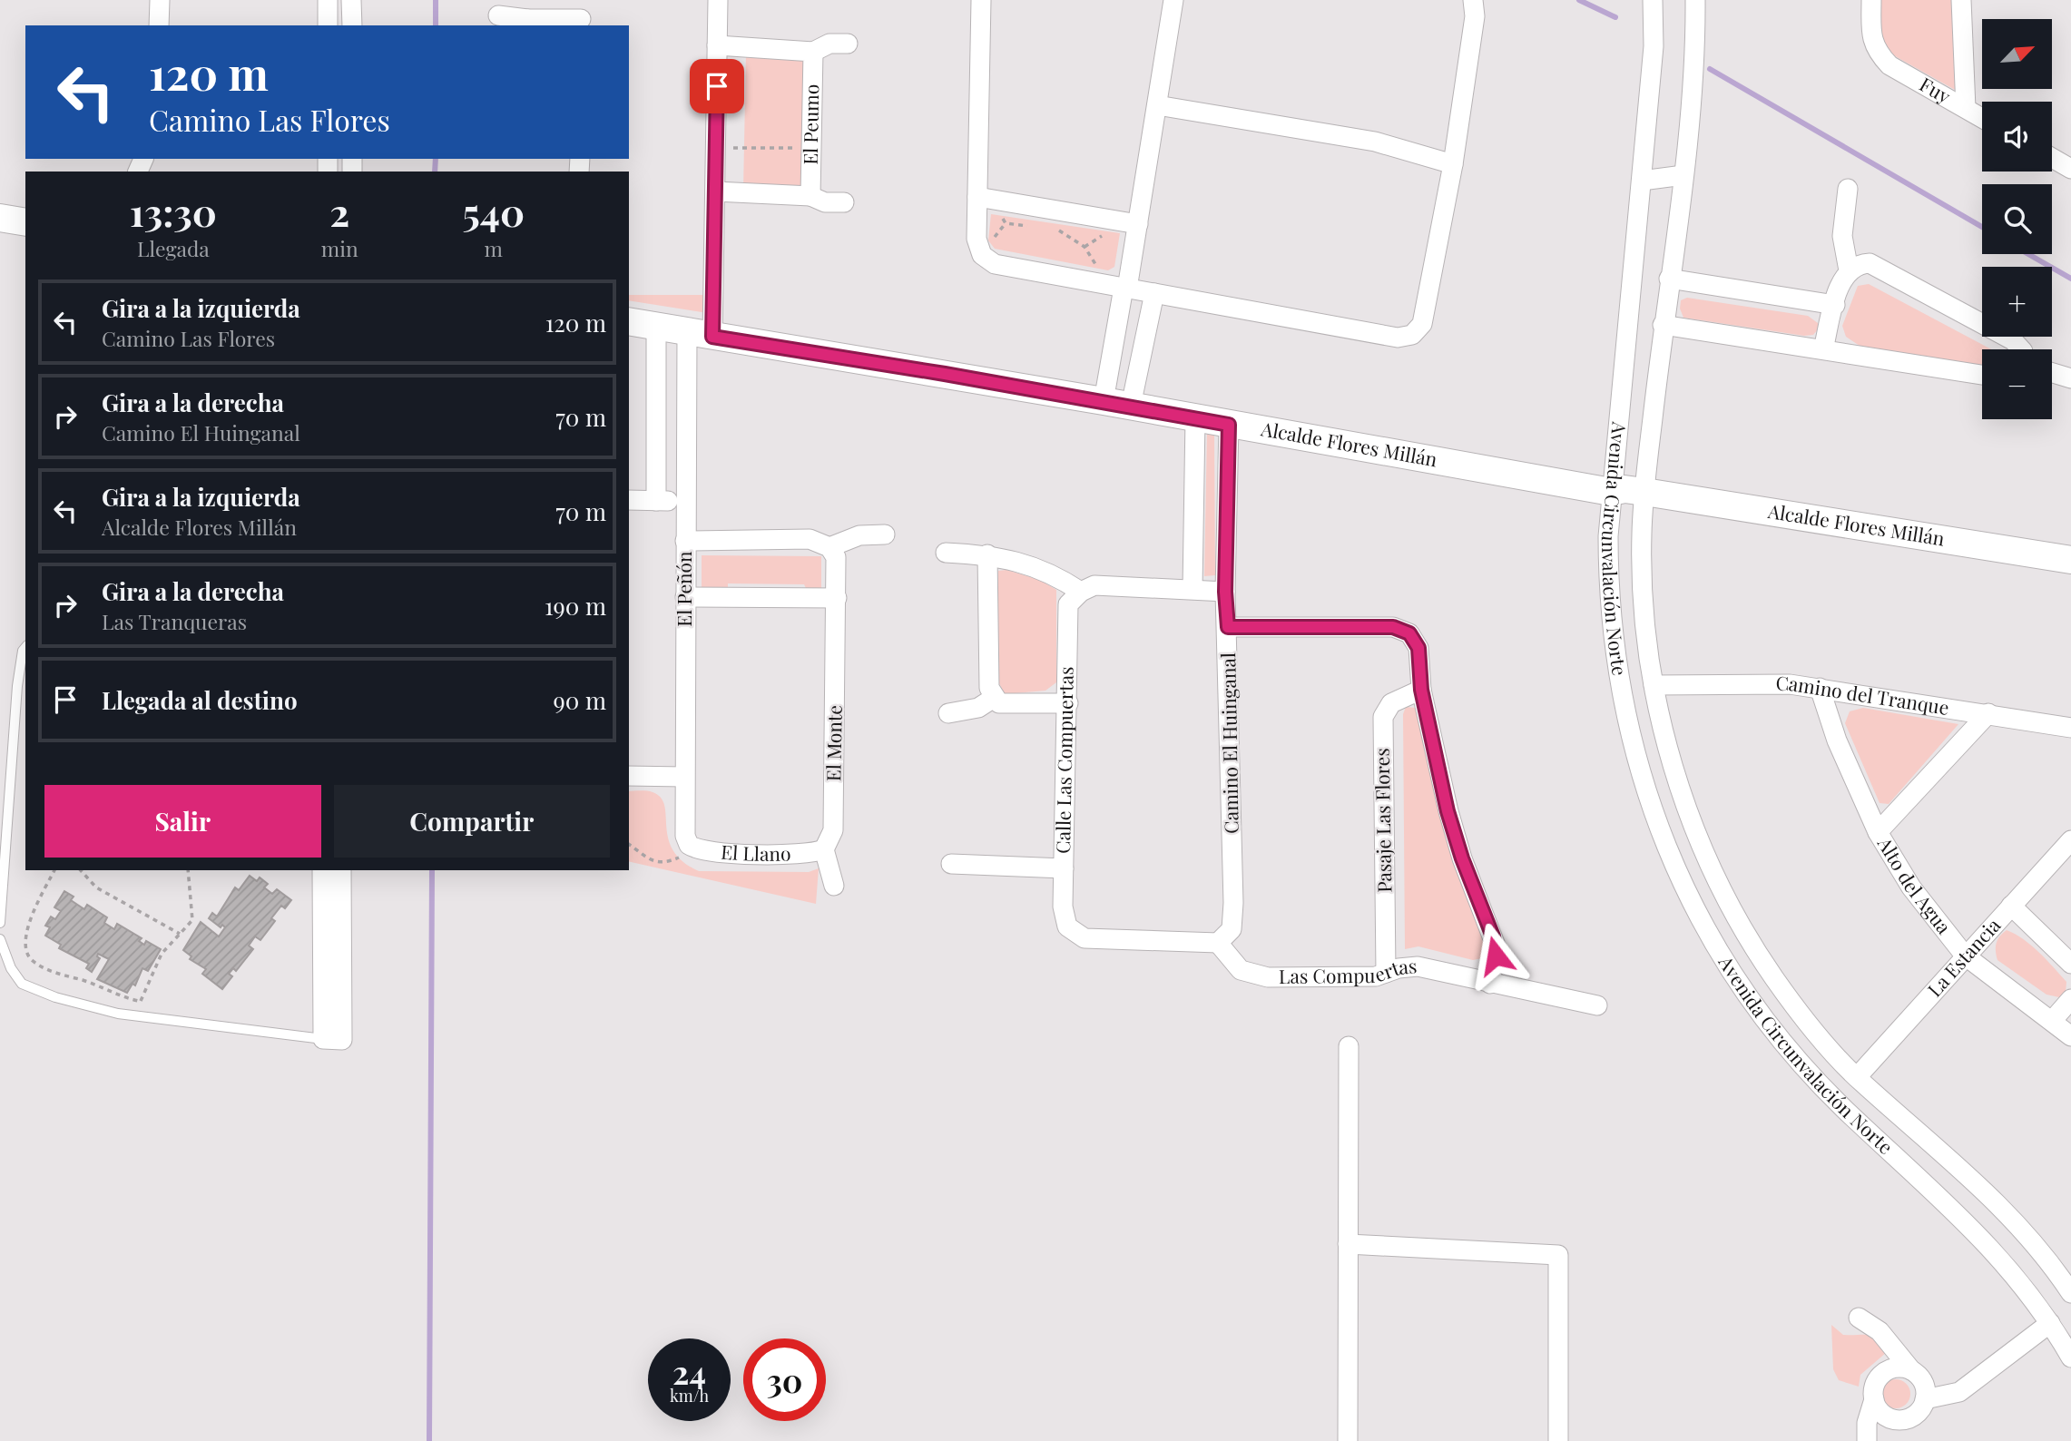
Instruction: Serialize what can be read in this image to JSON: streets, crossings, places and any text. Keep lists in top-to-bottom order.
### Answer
{
  "streets": {
    "street": [
      "Fuy",
      "El Peumo",
      "Alcalde Flores Millán",
      "Avenida Circunvalación Norte",
      "El Peñón",
      "Camino del Tranque",
      "El Monte",
      "Camino El Huinganal",
      "Calle Las Compuertas",
      "Pasaje Las Flores",
      "El Llano",
      "Alto del Agua",
      "La Estancia",
      "Las Compuertas"
    ]
  },
  "crossings": [
    ["Alcalde Flores Millán", "Avenida Circunvalación Norte"],
    ["Alcalde Flores Millán", "El Peñón"],
    ["Alcalde Flores Millán", "Camino El Huinganal"],
    ["Avenida Circunvalación Norte", "Camino del Tranque"],
    ["Avenida Circunvalación Norte", "La Estancia"],
    ["El Peñón", "El Llano"],
    ["Camino del Tranque", "Alto del Agua"],
    ["El Monte", "El Llano"],
    ["Camino El Huinganal", "Calle Las Compuertas"],
    ["Camino El Huinganal", "Las Compuertas"],
    ["Calle Las Compuertas", "Las Compuertas"],
    ["Pasaje Las Flores", "Las Compuertas"],
    ["Alto del Agua", "La Estancia"]
  ],
  "north": "top right",
  "page": {
    "map_buttons": ["+", "−"],
    "turn": ["120 m", "Camino Las Flores"],
    "eta": [
      "13:30",
      "Llegada",
      "2",
      "min",
      "540",
      "m"
    ],
    "list": [
      {
        "name": "Gira a la izquierda",
        "note": "Camino Las Flores",
        "value": "120 m"
      },
      {
        "name": "Gira a la derecha",
        "note": "Camino El Huinganal",
        "value": "70 m"
      },
      {
        "name": "Gira a la izquierda",
        "note": "Alcalde Flores Millán",
        "value": "70 m"
      },
      {
        "name": "Gira a la derecha",
        "note": "Las Tranqueras",
        "value": "190 m"
      },
      {
        "name": "Llegada al destino",
        "value": "90 m"
      }
    ],
    "buttons": ["Salir", "Compartir"],
    "speed": "24 km/h",
    "limit": "30"
  }
}
